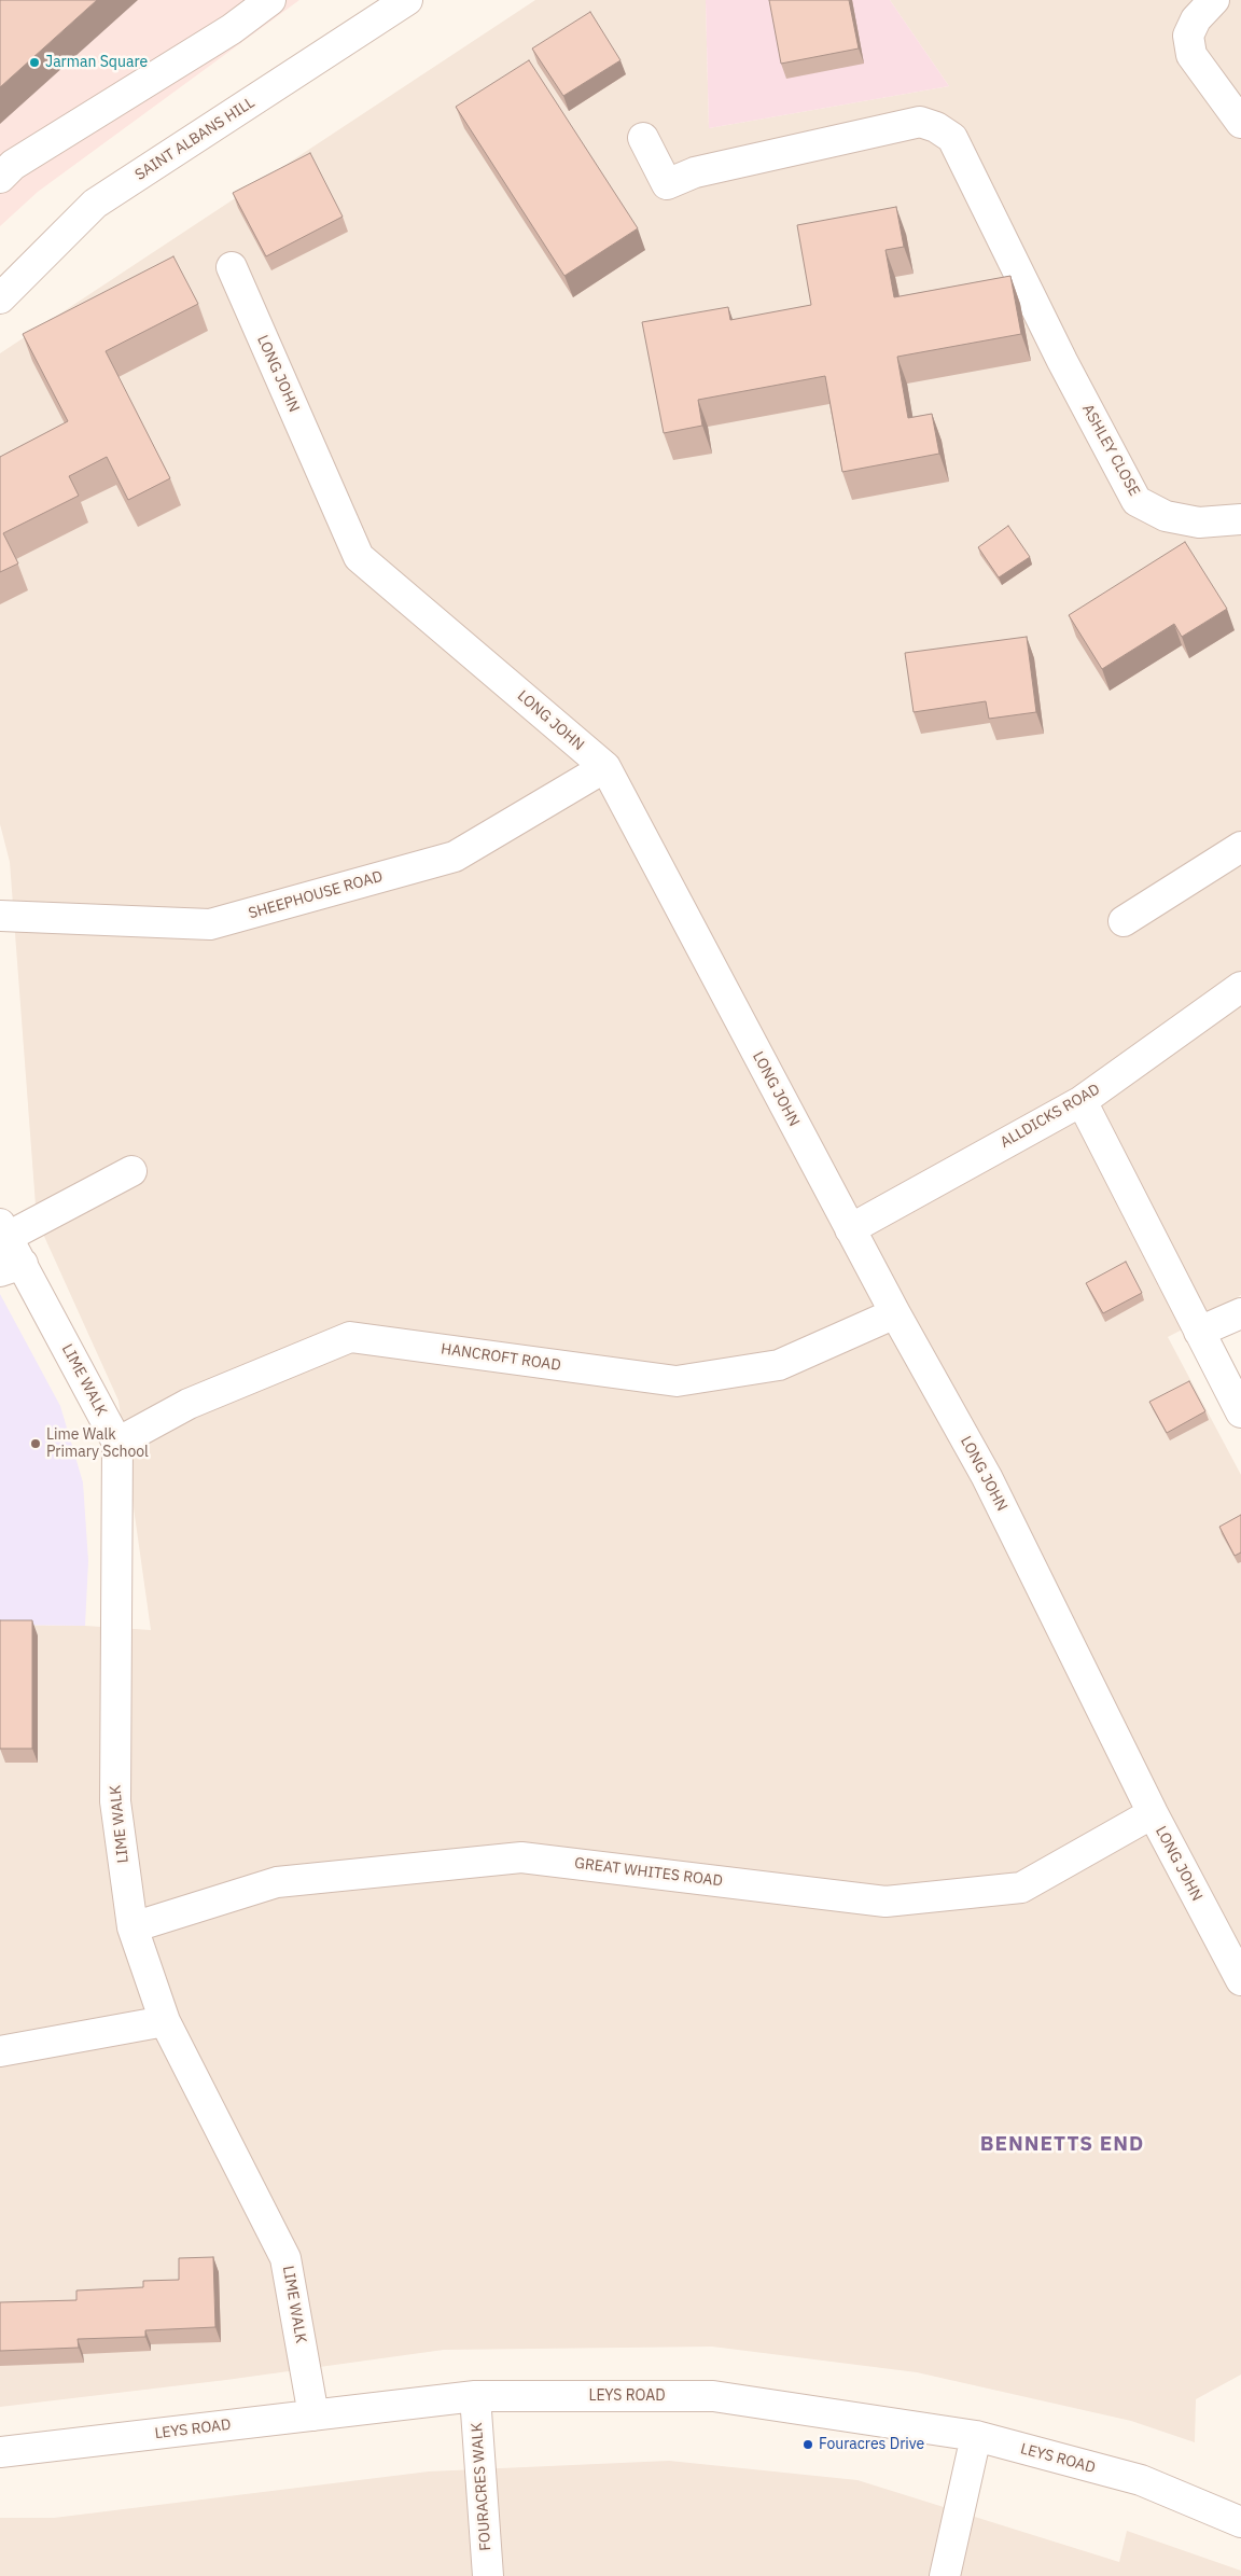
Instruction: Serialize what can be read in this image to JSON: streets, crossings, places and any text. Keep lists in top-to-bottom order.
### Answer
{
  "streets": {
    "street": [
      "SAINT ALBANS HILL",
      "LONG JOHN",
      "ASHLEY CLOSE",
      "SHEEPHOUSE ROAD",
      "ALLDICKS ROAD",
      "HANCROFT ROAD",
      "LIME WALK",
      "GREAT WHITES ROAD",
      "LEYS ROAD",
      "FOURACRES WALK"
    ]
  },
  "crossings": [
    ["LONG JOHN", "SHEEPHOUSE ROAD"],
    ["LONG JOHN", "ALLDICKS ROAD"],
    ["LONG JOHN", "HANCROFT ROAD"],
    ["LONG JOHN", "GREAT WHITES ROAD"],
    ["HANCROFT ROAD", "LIME WALK"],
    ["LIME WALK", "GREAT WHITES ROAD"],
    ["LIME WALK", "LEYS ROAD"],
    ["LEYS ROAD", "FOURACRES WALK"]
  ],
  "districts": ["BENNETTS END"],
  "places": ["Jarman Square", "Lime Walk Primary School", "Fouracres Drive"]
}
